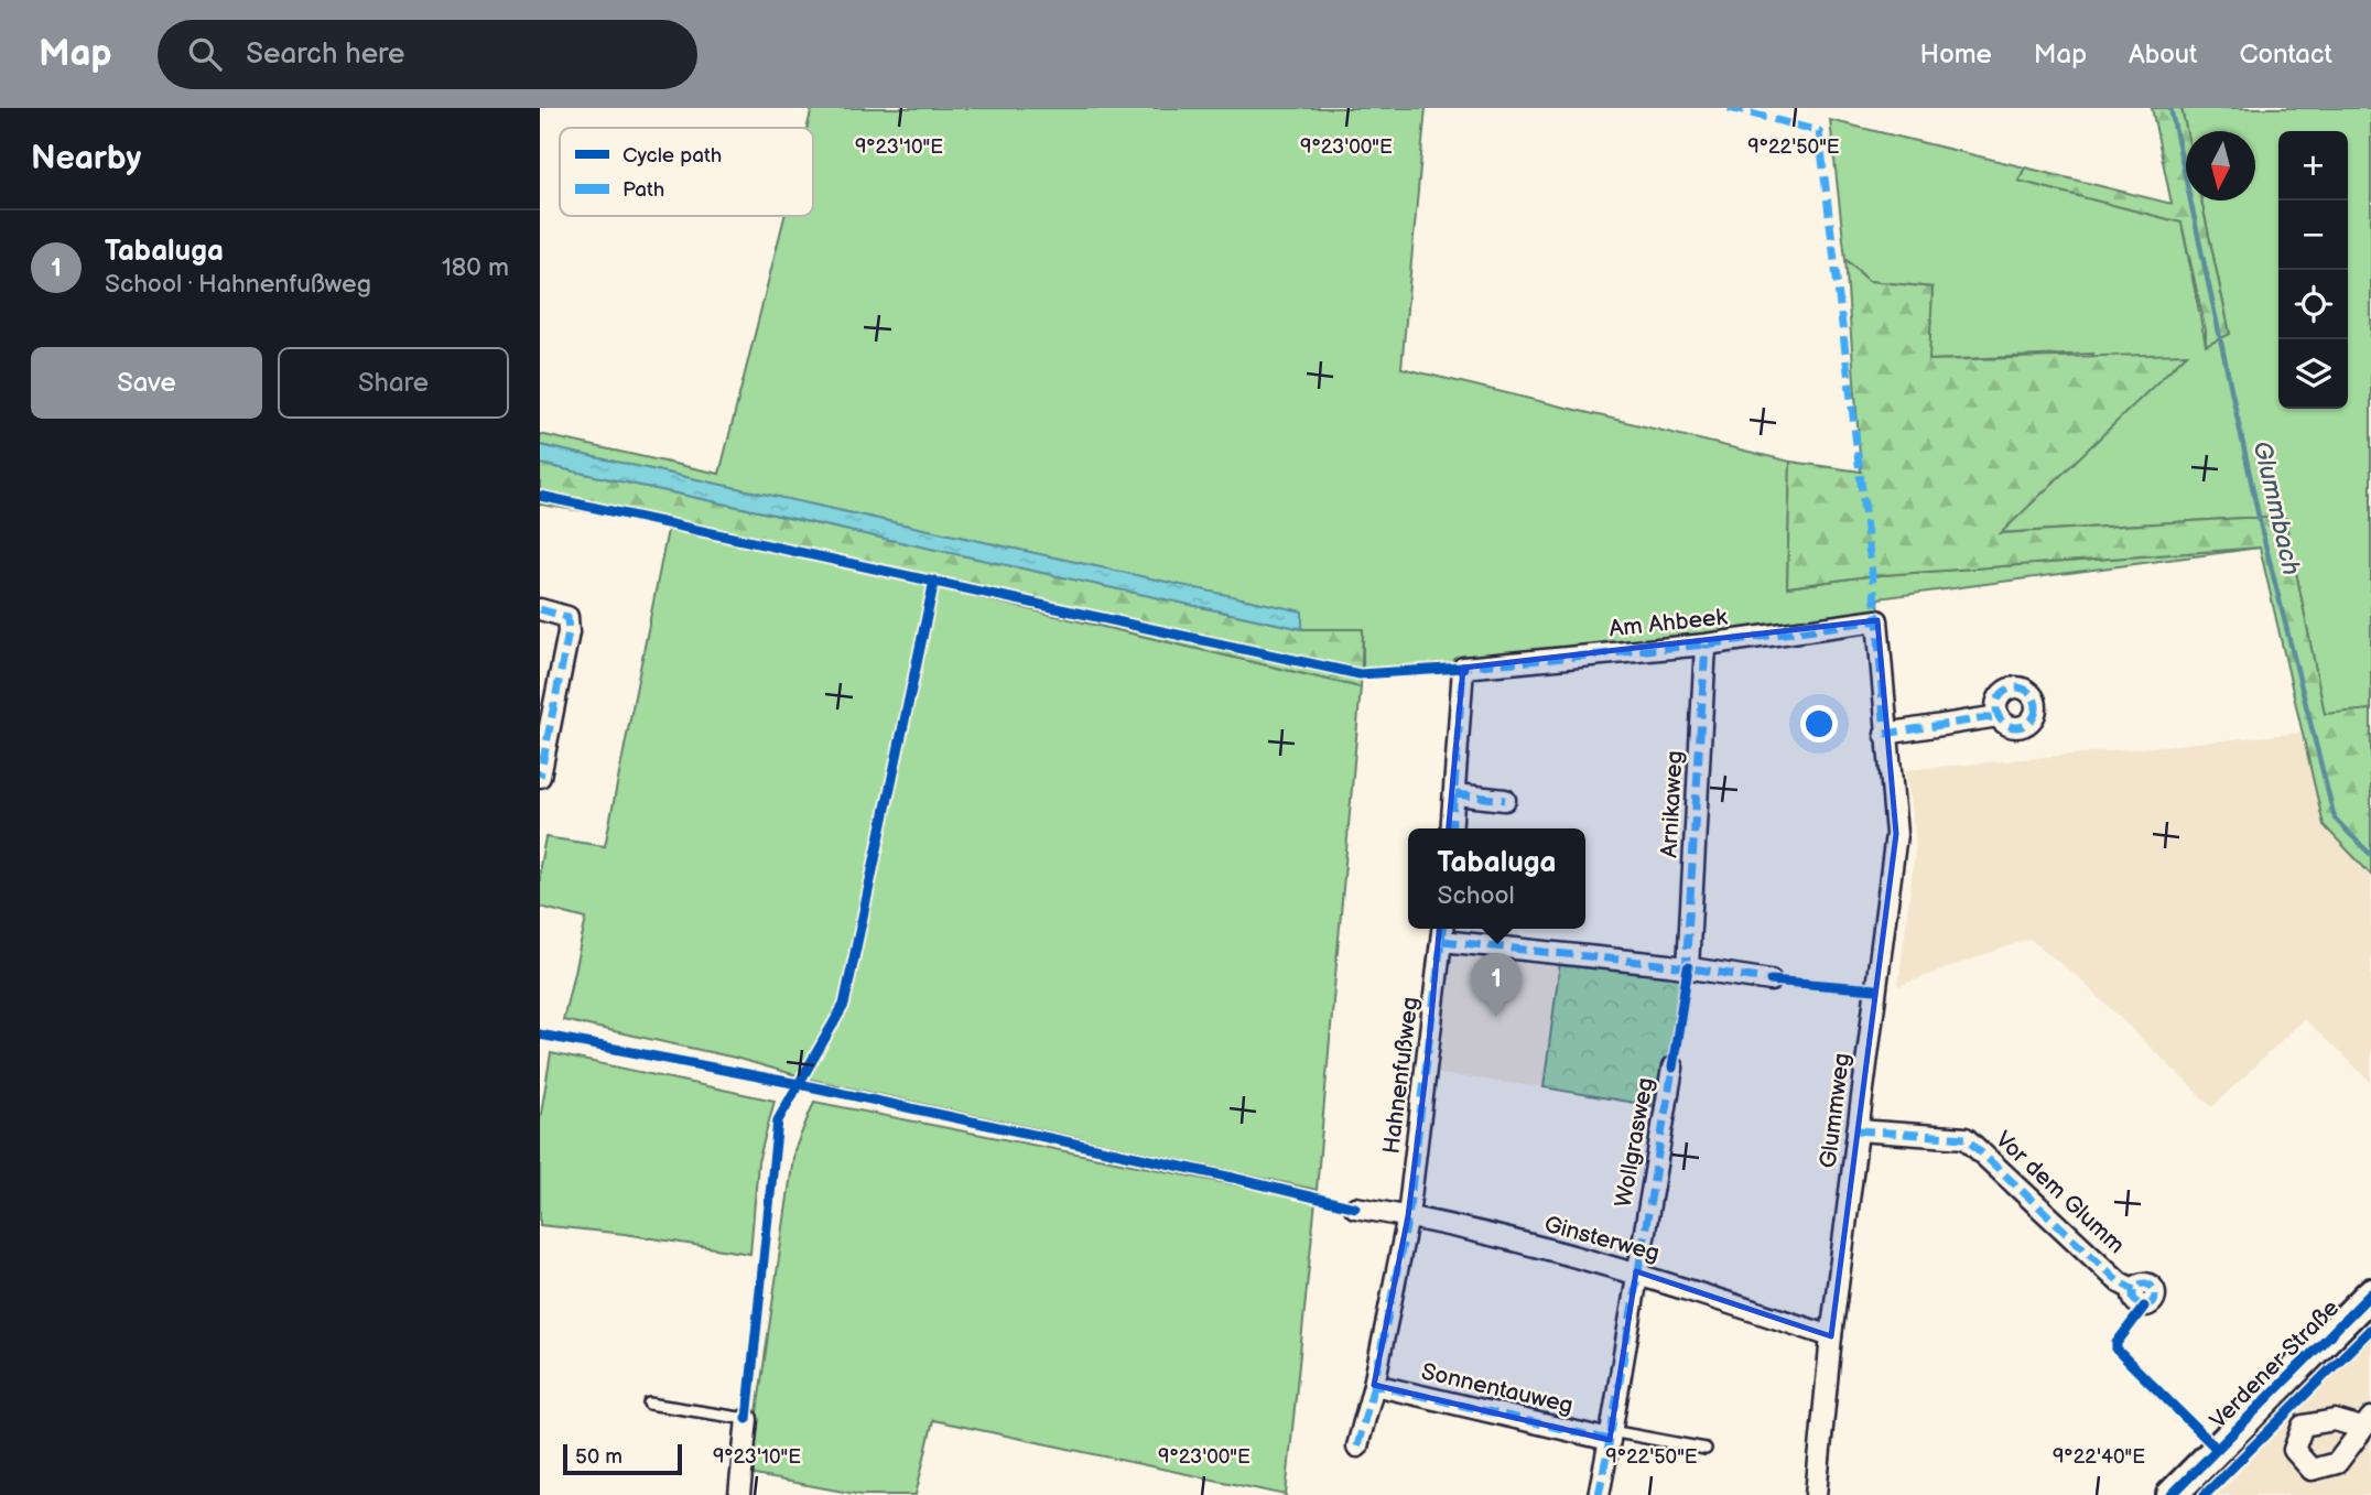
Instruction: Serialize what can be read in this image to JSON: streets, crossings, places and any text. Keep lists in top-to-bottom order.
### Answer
{
  "streets": {
    "main road": ["Verdener Straße"],
    "street": [
      "Am Ahbeek",
      "Arnikaweg",
      "Hahnenfußweg",
      "Glummweg",
      "Wollgrasweg",
      "Vor dem Glumm",
      "Ginsterweg",
      "Sonnentauweg"
    ]
  },
  "crossings": [
    ["Am Ahbeek", "Arnikaweg"],
    ["Am Ahbeek", "Glummweg"],
    ["Hahnenfußweg", "Ginsterweg"],
    ["Glummweg", "Vor dem Glumm"],
    ["Glummweg", "Ginsterweg"],
    ["Wollgrasweg", "Ginsterweg"]
  ],
  "water": ["Glummbach"],
  "legend": ["Cycle path", "Path"],
  "scale_bar": "50 m",
  "north": "bottom",
  "page": {
    "header": "Map",
    "search": "Search here",
    "nav": [
      "Home",
      "Map",
      "About",
      "Contact"
    ],
    "heading": "Nearby",
    "map_buttons": ["+", "−"],
    "list": [
      {
        "mark": "1",
        "name": "Tabaluga",
        "note": "School · Hahnenfußweg",
        "value": "180 m"
      }
    ],
    "buttons": ["Save", "Share"],
    "popup": ["Tabaluga", "School"],
    "pins": "1",
    "scale": "50 m"
  },
  "coordinates": [
    "9°23'10\"E",
    "9°23'00\"E",
    "9°22'50\"E",
    "9°22'40\"E"
  ]
}
